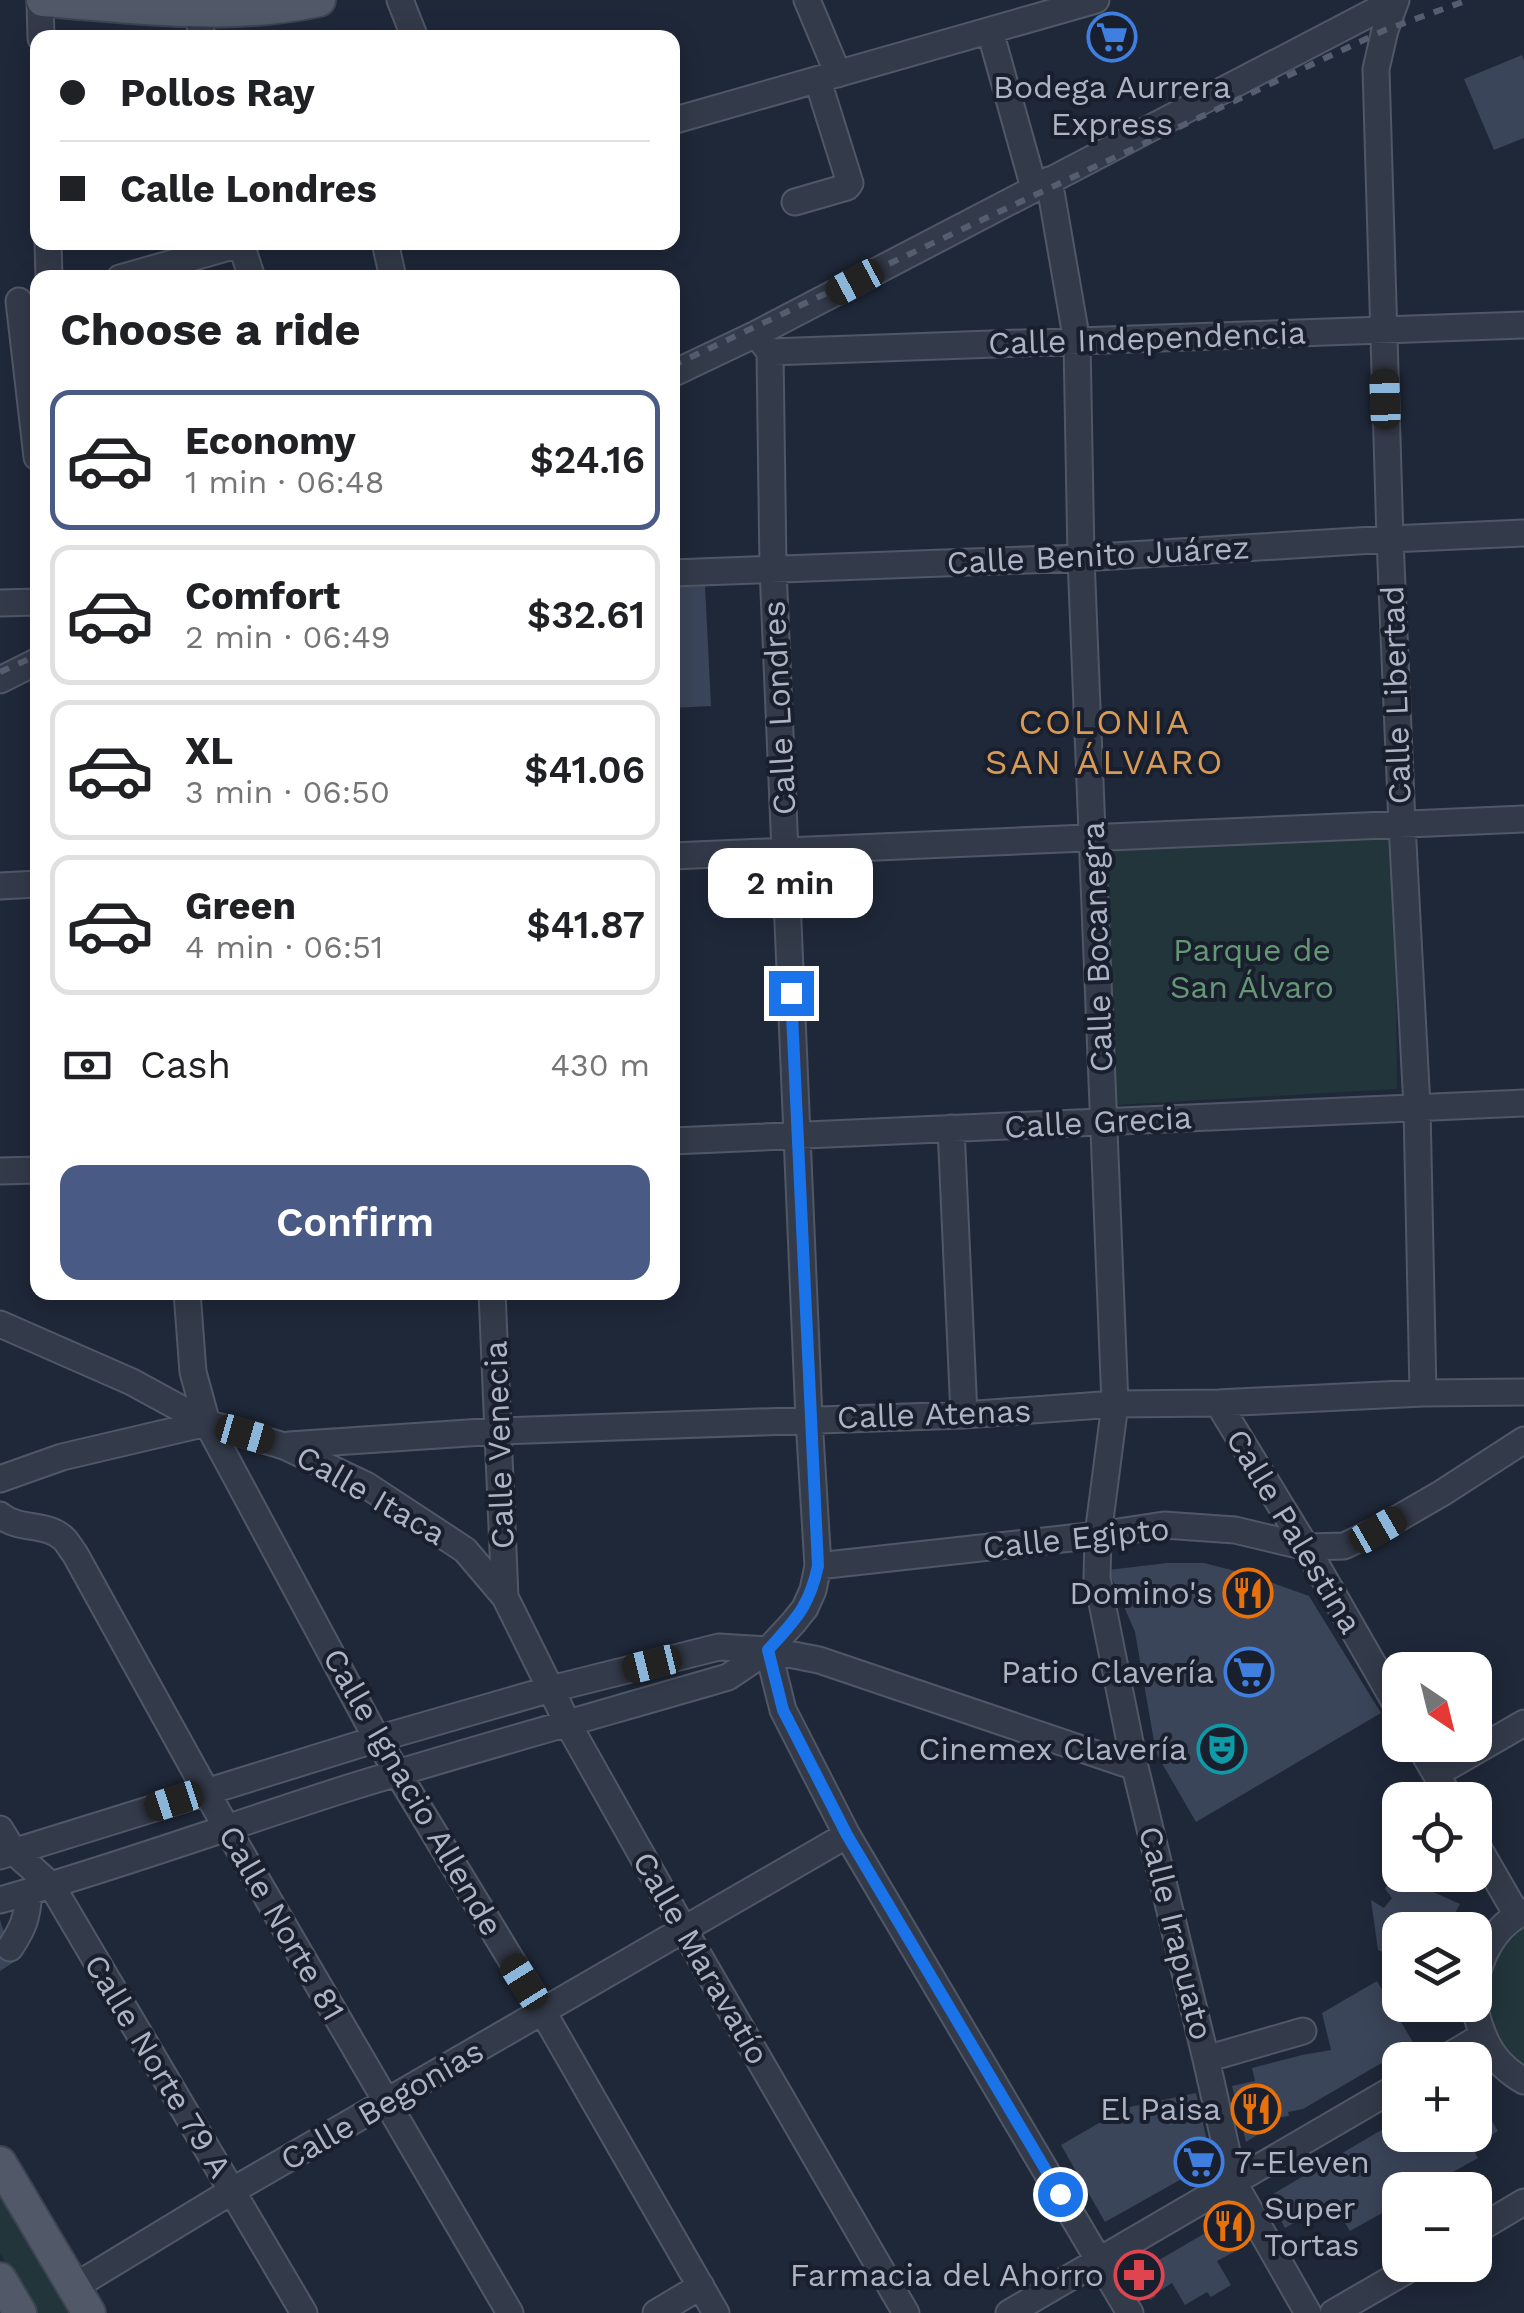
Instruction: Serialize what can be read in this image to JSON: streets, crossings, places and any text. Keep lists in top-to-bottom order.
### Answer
{
  "streets": {
    "street": [
      "Calle Independencia",
      "Calle Benito Juárez",
      "Calle Libertad",
      "Calle Londres",
      "Calle Bocanegra",
      "Calle Grecia",
      "Calle Atenas",
      "Calle Venecia",
      "Calle Itaca",
      "Calle Palestina",
      "Calle Egipto",
      "Calle Ignacio Allende",
      "Calle Norte 81",
      "Calle Irapuato",
      "Calle Maravatío",
      "Calle Norte 79 A",
      "Calle Begonias"
    ]
  },
  "crossings": [
    ["Calle Independencia", "Calle Libertad"],
    ["Calle Independencia", "Calle Londres"],
    ["Calle Independencia", "Calle Bocanegra"],
    ["Calle Benito Juárez", "Calle Libertad"],
    ["Calle Benito Juárez", "Calle Londres"],
    ["Calle Benito Juárez", "Calle Bocanegra"],
    ["Calle Libertad", "Calle Grecia"],
    ["Calle Libertad", "Calle Atenas"],
    ["Calle Londres", "Calle Grecia"],
    ["Calle Londres", "Calle Atenas"],
    ["Calle Londres", "Calle Egipto"],
    ["Calle Bocanegra", "Calle Grecia"],
    ["Calle Bocanegra", "Calle Atenas"],
    ["Calle Bocanegra", "Calle Egipto"],
    ["Calle Bocanegra", "Calle Irapuato"],
    ["Calle Atenas", "Calle Venecia"],
    ["Calle Atenas", "Calle Itaca"],
    ["Calle Atenas", "Calle Palestina"],
    ["Calle Venecia", "Calle Itaca"],
    ["Calle Venecia", "Calle Maravatío"],
    ["Calle Itaca", "Calle Ignacio Allende"],
    ["Calle Itaca", "Calle Maravatío"],
    ["Calle Palestina", "Calle Egipto"],
    ["Calle Egipto", "Calle Irapuato"],
    ["Calle Ignacio Allende", "Calle Begonias"],
    ["Calle Norte 81", "Calle Begonias"],
    ["Calle Maravatío", "Calle Begonias"],
    ["Calle Norte 79 A", "Calle Begonias"]
  ],
  "districts": ["COLONIA SAN ÁLVARO"],
  "parks": ["Parque de San Álvaro"],
  "places": {
    "supermarket": ["Bodega Aurrera Express", "Patio Clavería", "7-Eleven"],
    "restaurant": ["Domino's", "El Paisa", "Super Tortas"],
    "theatre": ["Cinemex Clavería"],
    "pharmacy": ["Farmacia del Ahorro"]
  },
  "north": "bottom right",
  "page": {
    "banner": ["Pollos Ray", "Calle Londres"],
    "heading": "Choose a ride",
    "list": [
      {
        "name": "Economy",
        "note": "1 min · 06:48",
        "value": "$24.16"
      },
      {
        "name": "Comfort",
        "note": "2 min · 06:49",
        "value": "$32.61"
      },
      {
        "name": "XL",
        "note": "3 min · 06:50",
        "value": "$41.06"
      },
      {
        "name": "Green",
        "note": "4 min · 06:51",
        "value": "$41.87"
      }
    ],
    "bubble": "2 min",
    "pay": ["Cash", "430 m"],
    "buttons": "Confirm",
    "map_buttons": ["+", "−"]
  }
}
